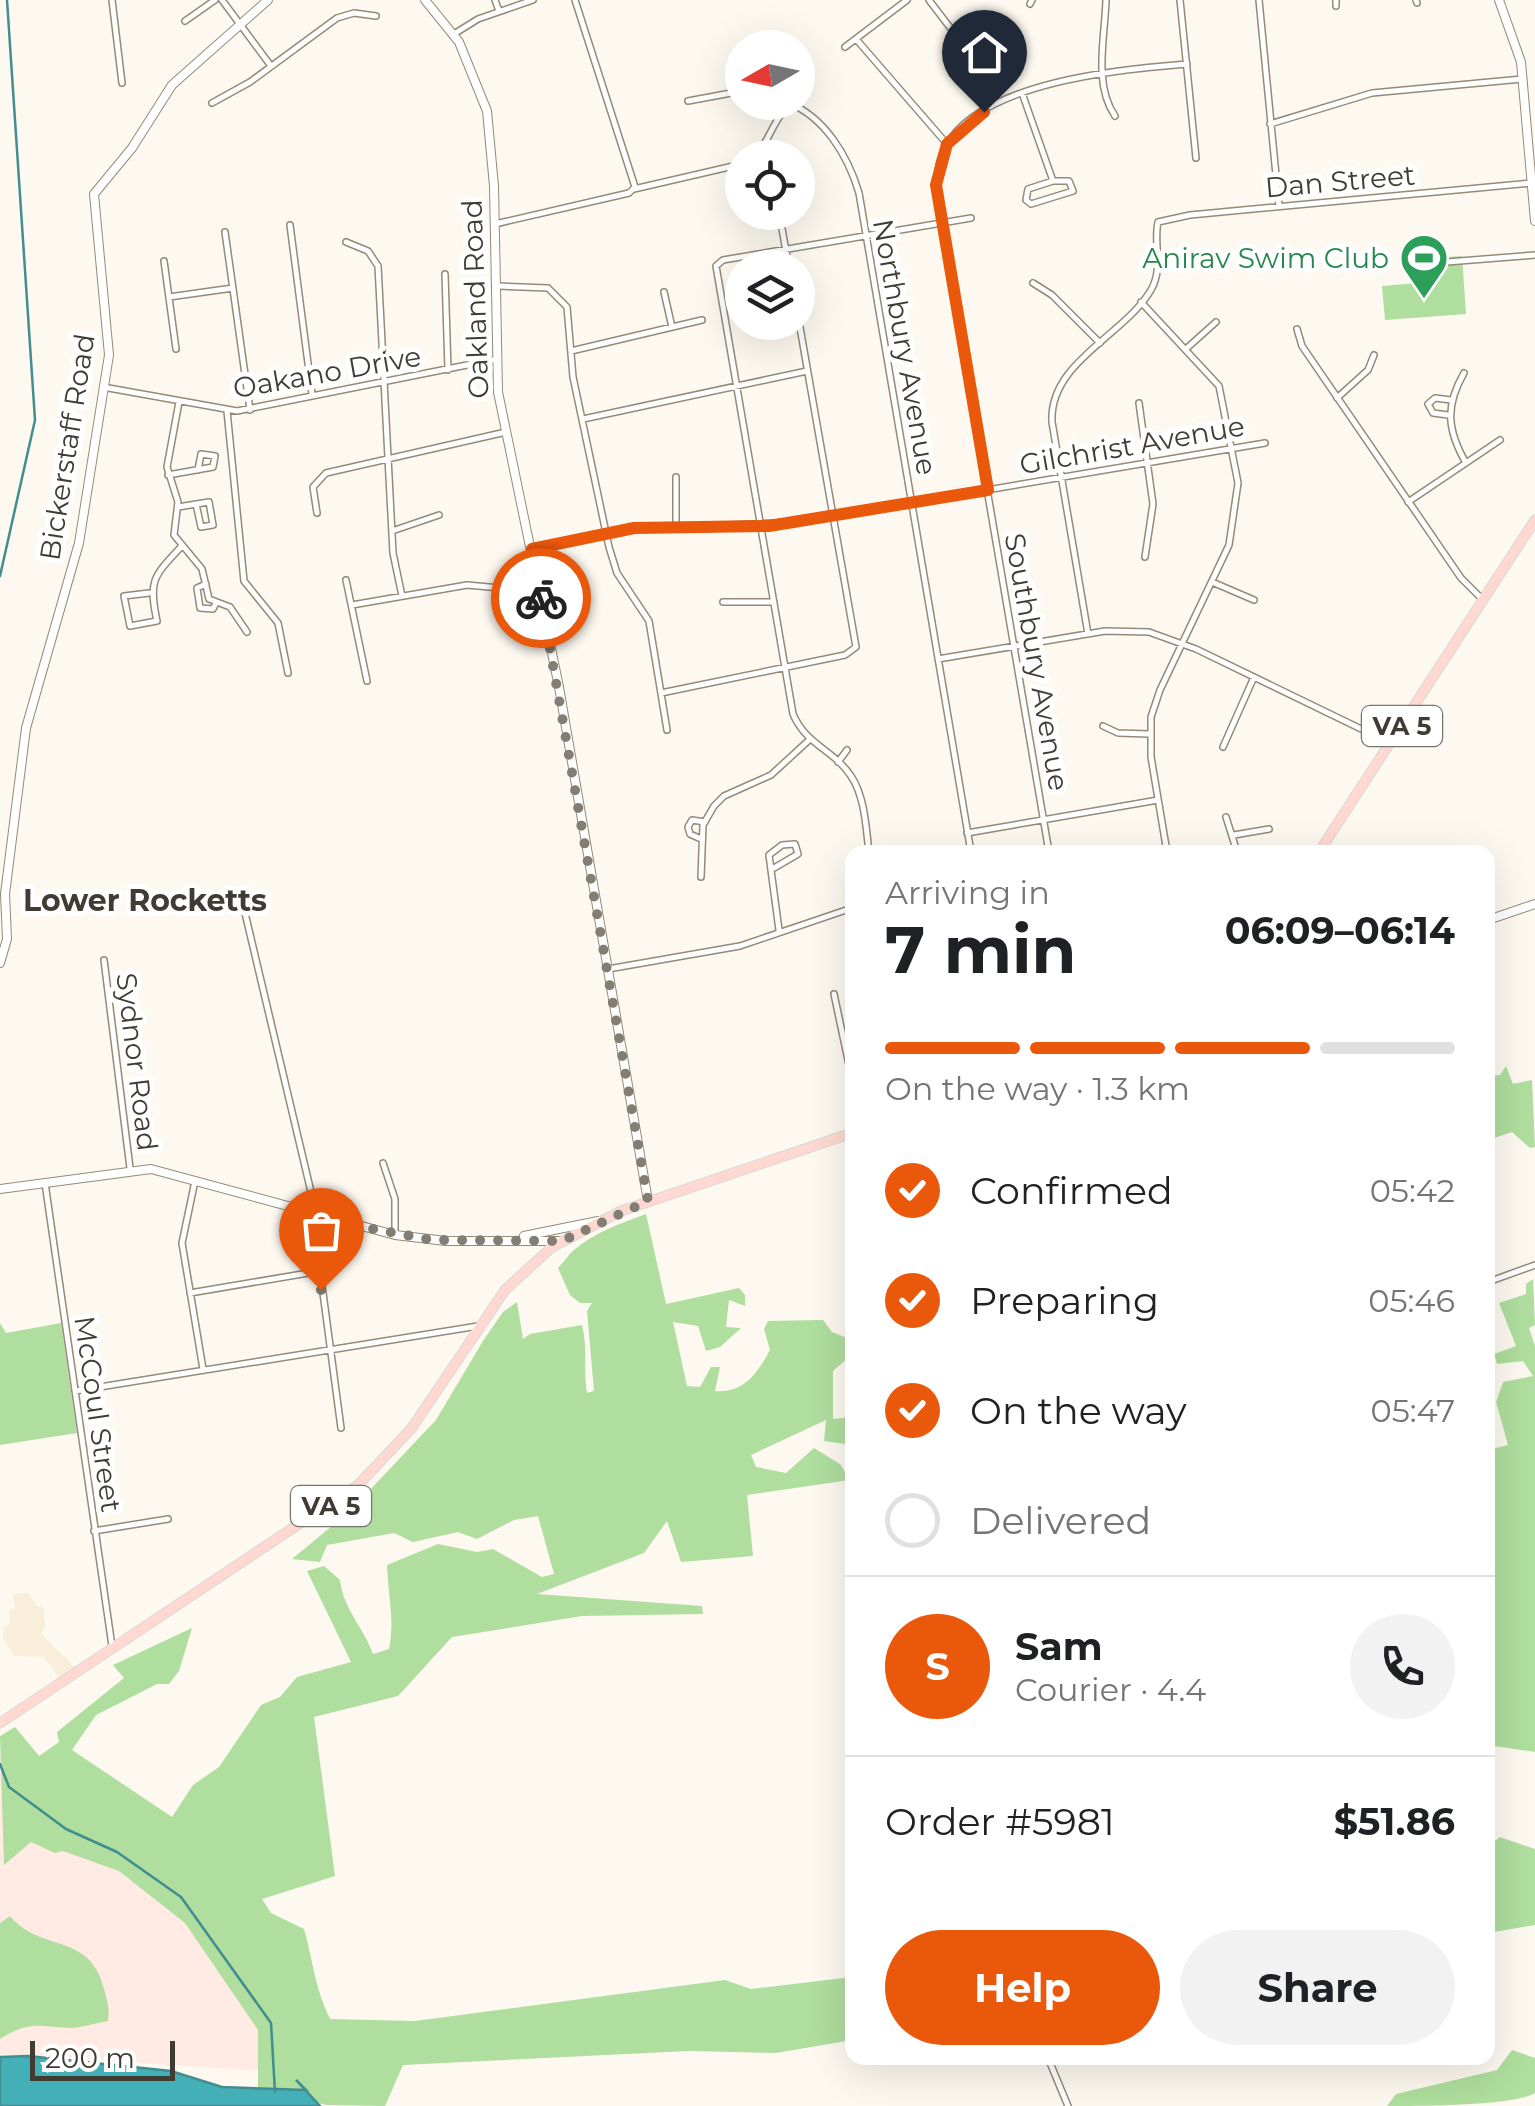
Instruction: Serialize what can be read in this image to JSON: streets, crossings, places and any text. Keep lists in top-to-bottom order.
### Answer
{
  "streets": {
    "main road": ["VA 5"],
    "street": [
      "Dan Street",
      "Oakland Road",
      "Northbury Avenue",
      "Oakano Drive",
      "Gilchrist Avenue",
      "Bickerstaff Road",
      "Southbury Avenue",
      "Sydnor Road",
      "McCoul Street"
    ]
  },
  "crossings": [
    ["Oakland Road", "Oakano Drive"],
    ["Oakland Road", "Gilchrist Avenue"],
    ["Oakland Road", "VA 5"],
    ["Northbury Avenue", "Gilchrist Avenue"],
    ["Oakano Drive", "Bickerstaff Road"],
    ["Gilchrist Avenue", "Southbury Avenue"],
    ["VA 5", "McCoul Street"]
  ],
  "districts": ["Lower Rocketts"],
  "places": {
    "sports": ["Anirav Swim Club"]
  },
  "scale_bar": "200 m",
  "north": "left",
  "page": {
    "heading": ["7 min", "Arriving in", "06:09–06:14"],
    "panel": [
      "Sam",
      "Courier · 4.4",
      "Order #5981",
      "$51.86"
    ],
    "bar": "On the way · 1.3 km",
    "list": [
      ["Confirmed", "05:42"],
      ["Preparing", "05:46"],
      ["On the way", "05:47"],
      "Delivered"
    ],
    "round": "S",
    "buttons": ["Help", "Share"],
    "scale": "200 m"
  }
}
